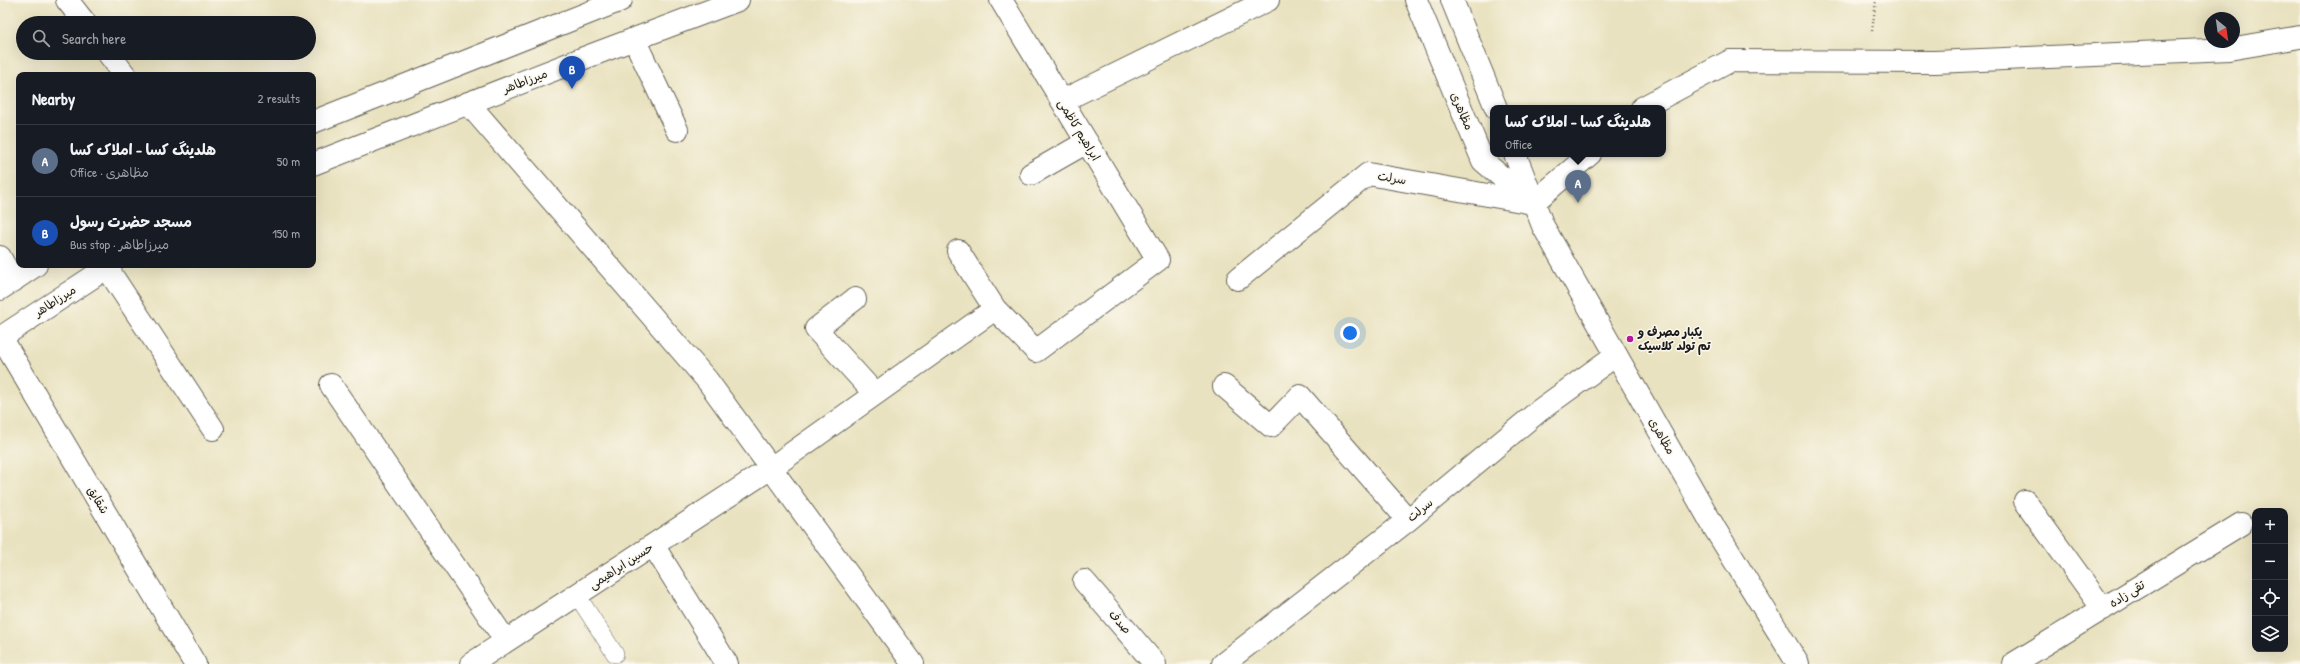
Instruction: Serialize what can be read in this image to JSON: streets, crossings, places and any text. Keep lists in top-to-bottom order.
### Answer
{
  "streets": {
    "street": [
      "میرزاطاهر",
      "مظاهری",
      "ابراهیم کاظمی",
      "سرلت",
      "شقایق",
      "حسین ابراهیمی",
      "تقی زاده",
      "صدف"
    ]
  },
  "crossings": [
    ["میرزاطاهر", "شقایق"],
    ["مظاهری", "سرلت"],
    ["ابراهیم کاظمی", "حسین ابراهیمی"]
  ],
  "places": ["یکبار مصرف و تم تولد کلاسیک"],
  "north": "bottom right",
  "page": {
    "search": "Search here",
    "pins": ["B", "A"],
    "heading": ["Nearby", "2 results"],
    "popup": ["هلدینگ کسا - املاک کسا", "Office"],
    "list": [
      {
        "mark": "A",
        "name": "هلدینگ کسا - املاک کسا",
        "note": "Office · مظاهری",
        "value": "50 m"
      },
      {
        "mark": "B",
        "name": "مسجد حضرت رسول",
        "note": "Bus stop · میرزاطاهر",
        "value": "150 m"
      }
    ],
    "map_buttons": ["+", "−"]
  }
}
